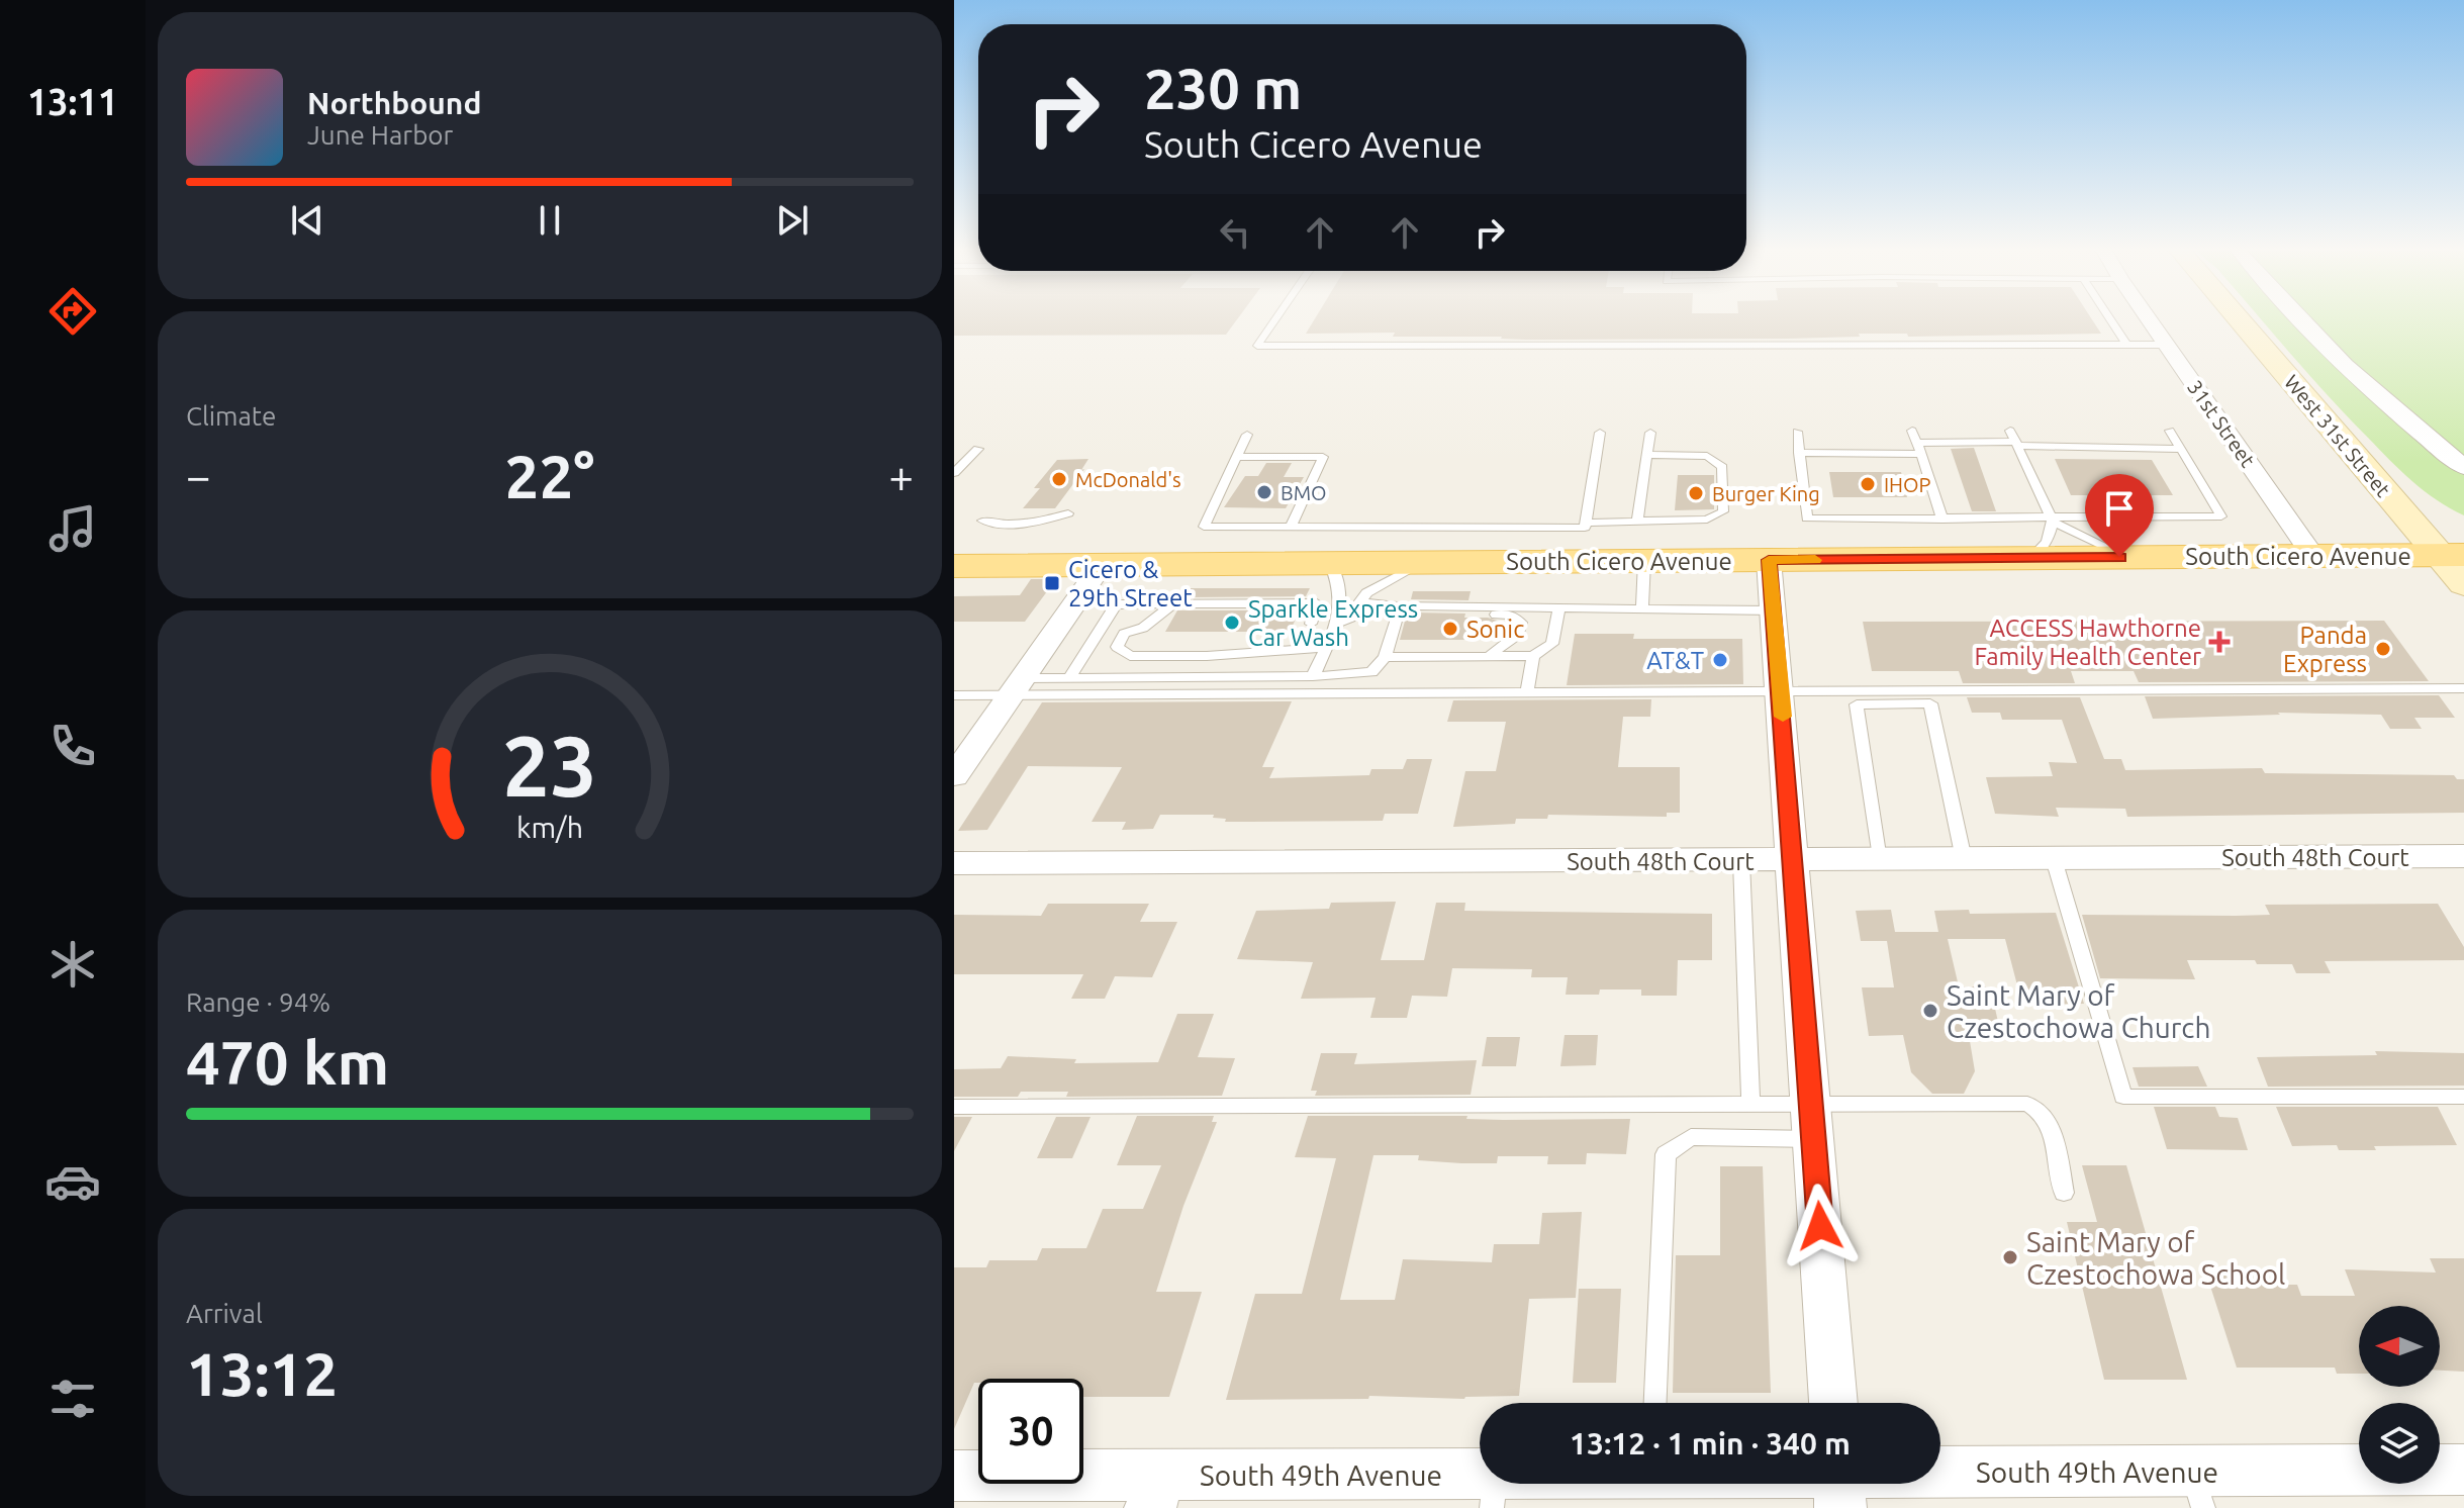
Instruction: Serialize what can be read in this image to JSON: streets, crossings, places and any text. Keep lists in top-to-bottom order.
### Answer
{
  "streets": {
    "main road": ["West 31st Street", "South Cicero Avenue"],
    "street": ["31st Street", "South 48th Court", "South 49th Avenue"]
  },
  "crossings": [
    ["31st Street", "South Cicero Avenue"],
    ["West 31st Street", "South Cicero Avenue"]
  ],
  "places": {
    "other": [
      "McDonald's",
      "IHOP",
      "BMO",
      "Burger King",
      "Sparkle Express Car Wash",
      "Sonic",
      "Panda Express",
      "AT&T",
      "Saint Mary of Czestochowa Church",
      "Saint Mary of Czestochowa School"
    ],
    "transit": ["Cicero & 29th Street"],
    "health": ["ACCESS Hawthorne Family Health Center"]
  },
  "north": "left",
  "page": {
    "tabs": "13:11",
    "turn": ["230 m", "South Cicero Avenue"],
    "song": ["Northbound", "June Harbor"],
    "tile": [
      "Climate",
      ["Range · 94%", "470 km"],
      ["Arrival", "13:12"]
    ],
    "heat": ["−", "22°", "+"],
    "limit": "30",
    "trip": "13:12 · 1 min · 340 m",
    "gauge": ["23", "km/h"]
  }
}
